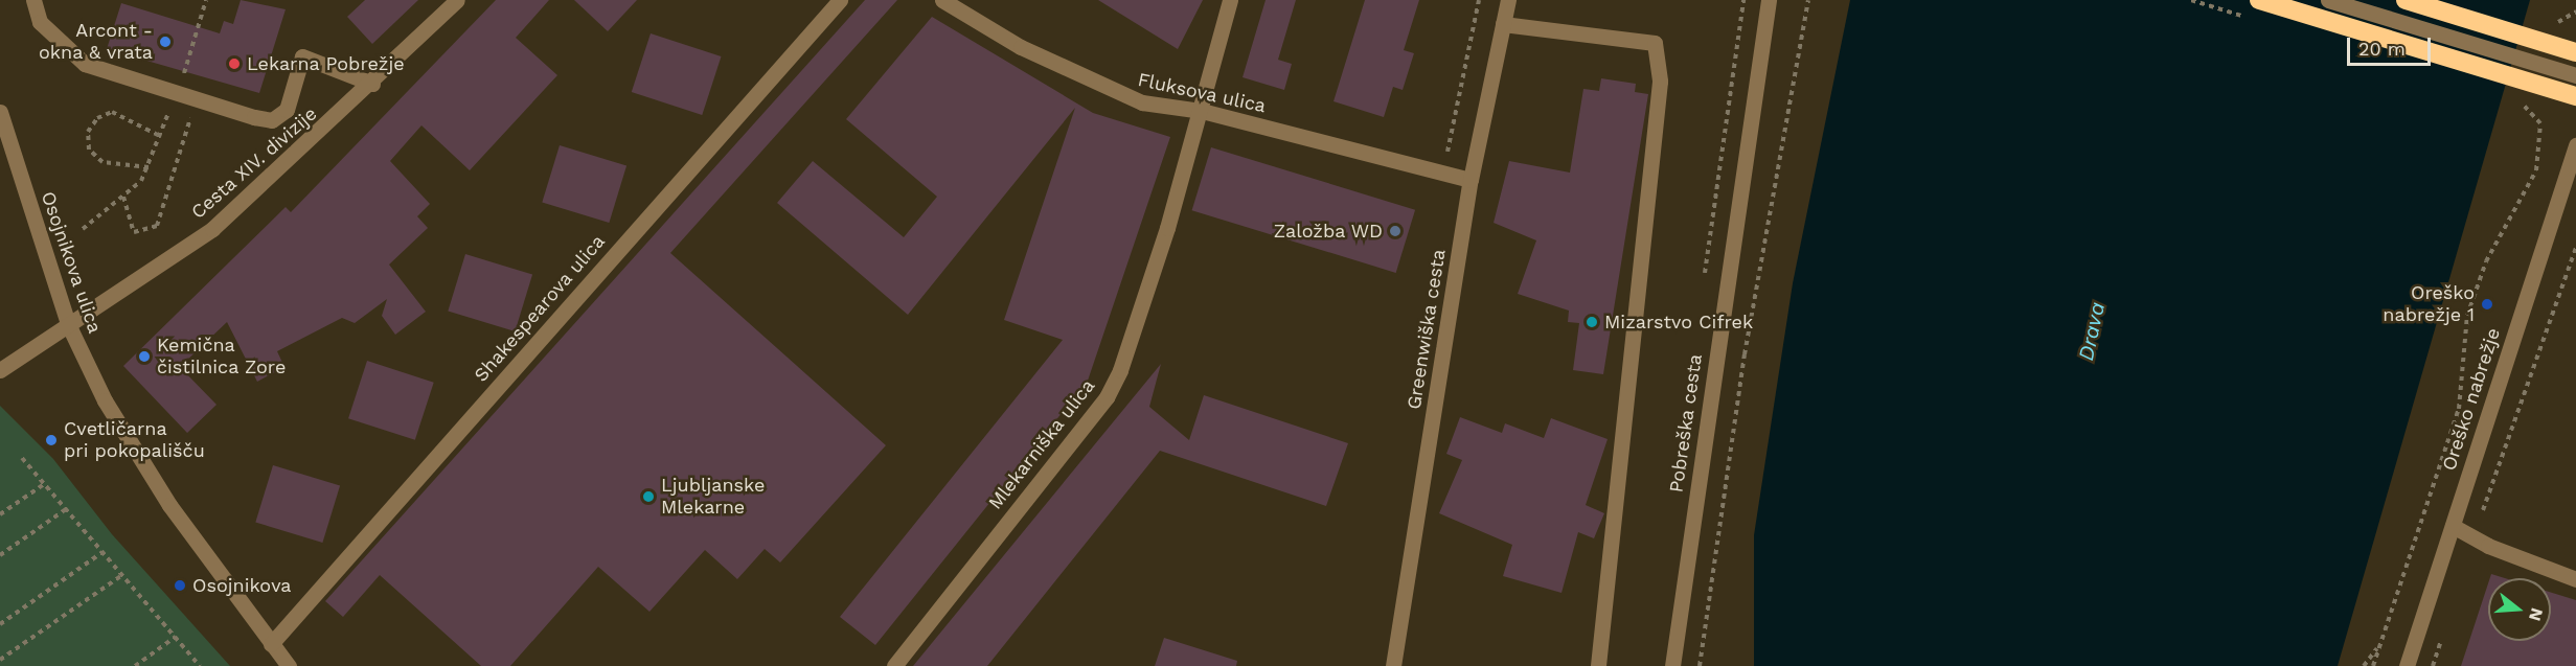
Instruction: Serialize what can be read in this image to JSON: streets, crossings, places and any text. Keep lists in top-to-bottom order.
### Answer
{
  "streets": {
    "street": [
      "Fluksova ulica",
      "Cesta XIV. divizije",
      "Osojnikova ulica",
      "Shakespearova ulica",
      "Greenwiška cesta",
      "Oreško nabrežje",
      "Pobreška cesta",
      "Mlekarniška ulica"
    ]
  },
  "crossings": [
    ["Fluksova ulica", "Greenwiška cesta"],
    ["Fluksova ulica", "Mlekarniška ulica"],
    ["Cesta XIV. divizije", "Osojnikova ulica"],
    ["Osojnikova ulica", "Shakespearova ulica"]
  ],
  "water": ["Drava"],
  "places": [
    "Arcont - okna & vrata",
    "Lekarna Pobrežje",
    "Založba WD",
    "Oreško nabrežje 1",
    "Mizarstvo Cifrek",
    "Kemična čistilnica Zore",
    "Cvetličarna pri pokopališču",
    "Ljubljanske Mlekarne",
    "Osojnikova"
  ],
  "scale_bar": "20 m",
  "north": "right"
}
